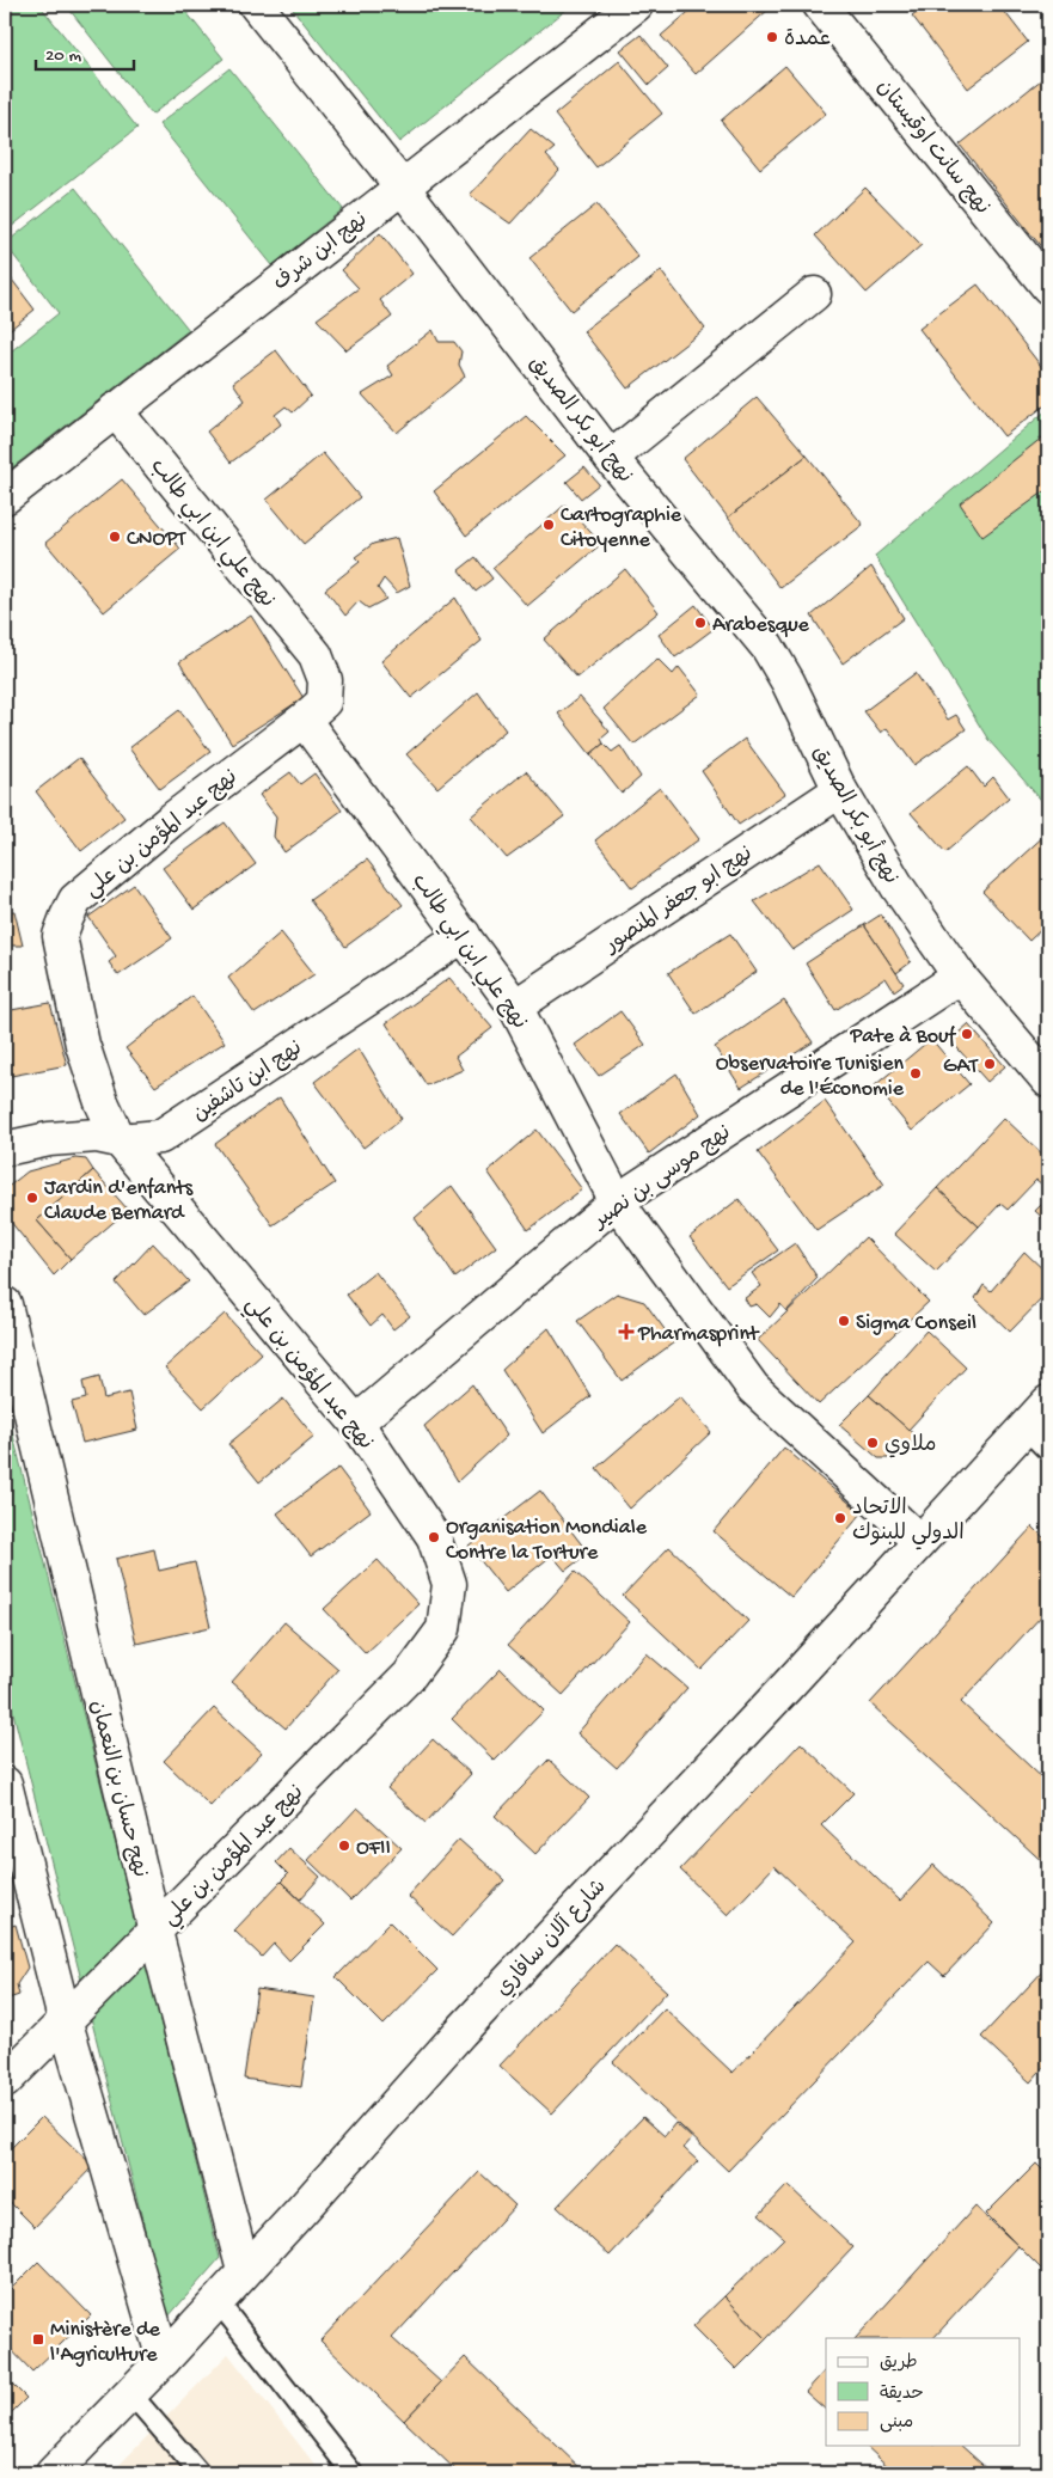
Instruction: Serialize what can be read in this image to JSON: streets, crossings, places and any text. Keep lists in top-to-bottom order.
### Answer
{
  "streets": {
    "street": [
      "نهج سانت اوقيستان",
      "نهج ابن شرف",
      "نهج أبو بكر الصديق",
      "نهج علي ابن ابي طالب",
      "نهج عبد المؤمن بن علي",
      "نهج ابو جعفر المنصور",
      "نهج ابن تاشفين",
      "نهج موسى بن نصير",
      "نهج حسان بن النعمان",
      "شارع آلان سافاري"
    ]
  },
  "crossings": [
    ["نهج ابن شرف", "نهج أبو بكر الصديق"],
    ["نهج ابن شرف", "نهج علي ابن ابي طالب"],
    ["نهج أبو بكر الصديق", "نهج ابو جعفر المنصور"],
    ["نهج أبو بكر الصديق", "نهج موسى بن نصير"],
    ["نهج علي ابن ابي طالب", "نهج عبد المؤمن بن علي"],
    ["نهج علي ابن ابي طالب", "نهج ابو جعفر المنصور"],
    ["نهج علي ابن ابي طالب", "نهج ابن تاشفين"],
    ["نهج علي ابن ابي طالب", "نهج موسى بن نصير"],
    ["نهج علي ابن ابي طالب", "شارع آلان سافاري"],
    ["نهج عبد المؤمن بن علي", "نهج ابن تاشفين"],
    ["نهج عبد المؤمن بن علي", "نهج موسى بن نصير"],
    ["نهج عبد المؤمن بن علي", "نهج حسان بن النعمان"],
    ["نهج حسان بن النعمان", "شارع آلان سافاري"]
  ],
  "places": {
    "other": [
      "عمدة",
      "Cartographie Citoyenne",
      "CNOPT",
      "Arabesque",
      "Pate à Bouf",
      "GAT",
      "Observatoire Tunisien de l'Économie",
      "Jardin d'enfants Claude Bernard",
      "Sigma Conseil",
      "ملاوي",
      "الاتحاد الدولي للبنوك",
      "Organisation Mondiale Contre la Torture",
      "OFII"
    ],
    "health": ["Pharmasprint"],
    "transit": ["Ministère de l'Agriculture"]
  },
  "legend": ["طريق", "حديقة", "مبنى"],
  "scale_bar": "20 m"
}
